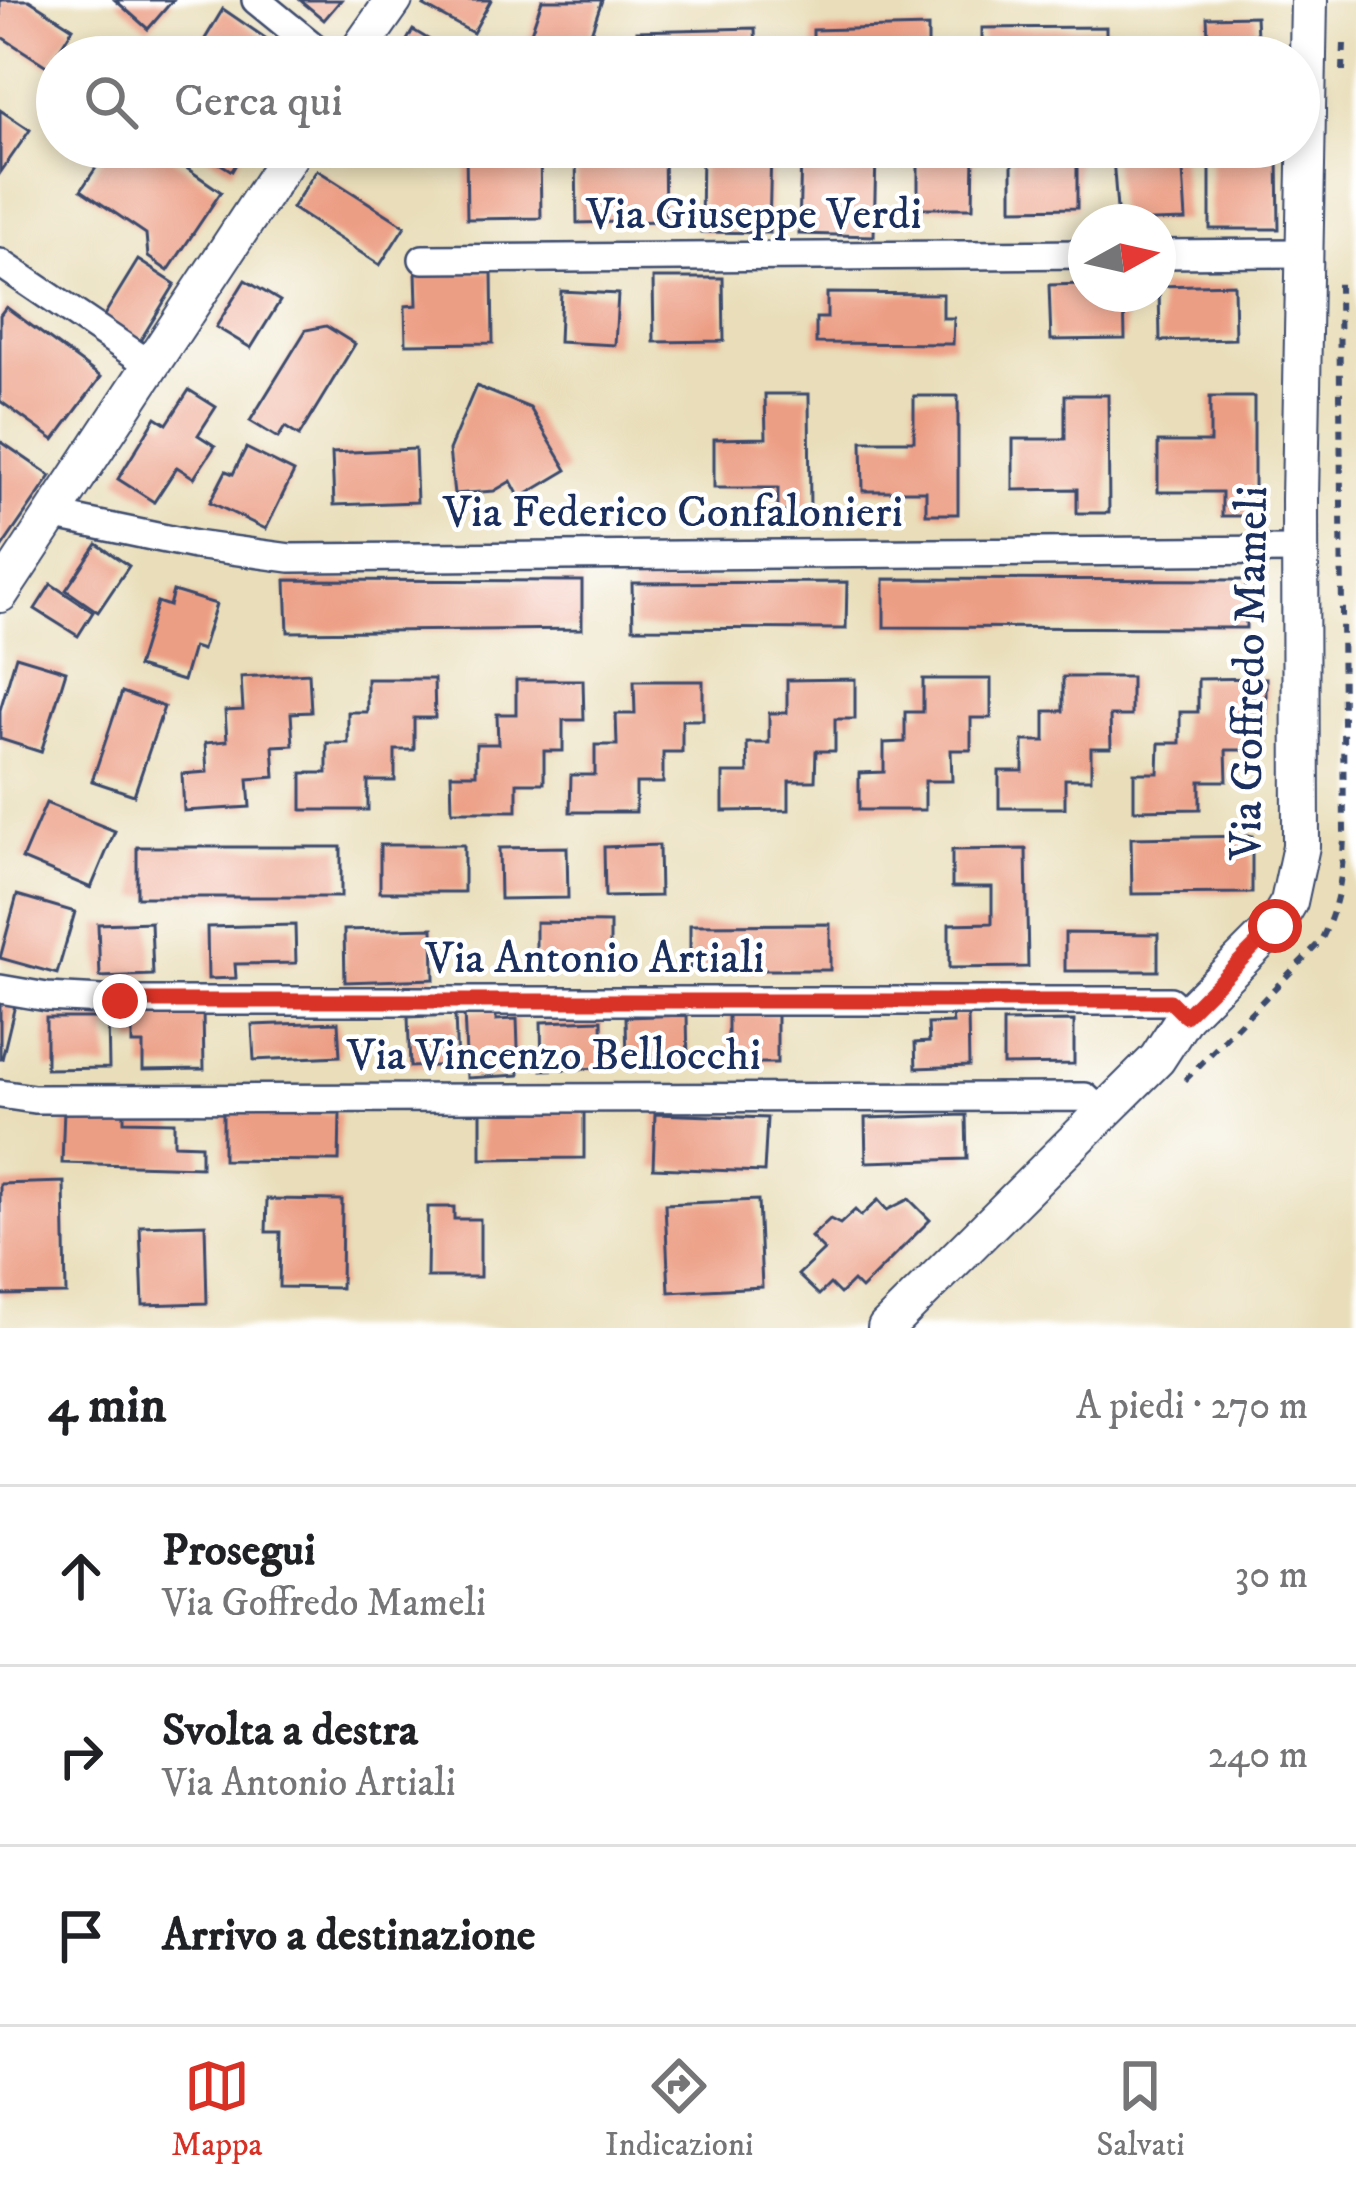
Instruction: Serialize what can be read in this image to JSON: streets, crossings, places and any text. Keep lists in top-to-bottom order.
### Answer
{
  "streets": {
    "street": [
      "Via Giuseppe Verdi",
      "Via Federico Confalonieri",
      "Via Goffredo Mameli",
      "Via Antonio Artiali",
      "Via Vincenzo Bellocchi"
    ]
  },
  "crossings": [
    ["Via Federico Confalonieri", "Via Goffredo Mameli"],
    ["Via Goffredo Mameli", "Via Antonio Artiali"],
    ["Via Goffredo Mameli", "Via Vincenzo Bellocchi"]
  ],
  "north": "right",
  "page": {
    "search": "Cerca qui",
    "heading": ["4 min", "A piedi · 270 m"],
    "list": [
      ["Prosegui", "Via Goffredo Mameli", "30 m"],
      ["Svolta a destra", "Via Antonio Artiali", "240 m"],
      "Arrivo a destinazione"
    ],
    "nav": ["Mappa", "Indicazioni", "Salvati"]
  }
}
